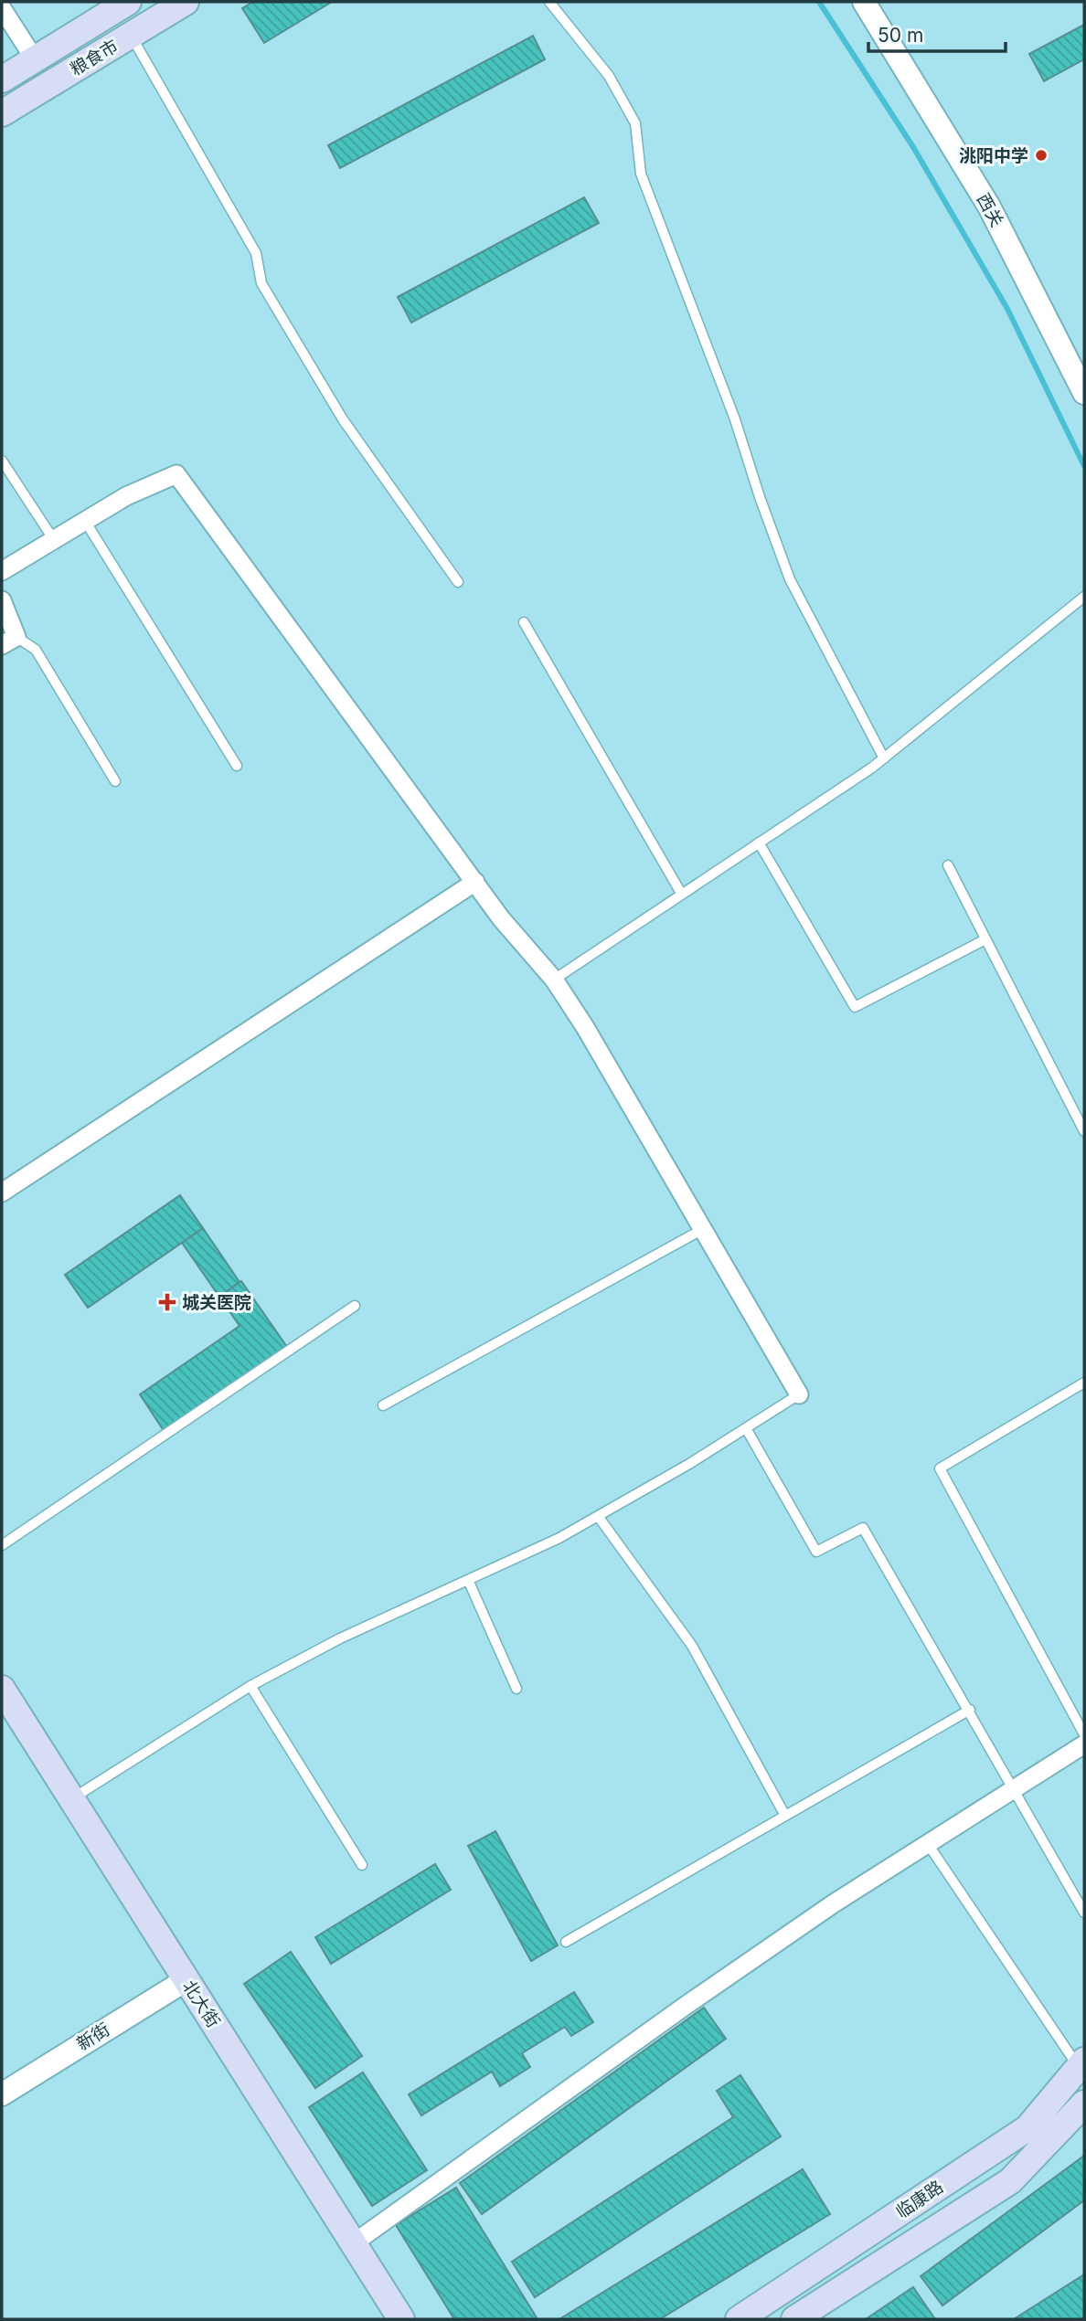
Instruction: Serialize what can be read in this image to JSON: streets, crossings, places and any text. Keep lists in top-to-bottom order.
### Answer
{
  "streets": {
    "main road": ["粮食市", "北大街", "临康路"],
    "street": ["西关", "新街"]
  },
  "crossings": [
    ["北大街", "新街"]
  ],
  "places": {
    "other": ["洮阳中学"],
    "health": ["城关医院"]
  },
  "scale_bar": "50 m"
}
